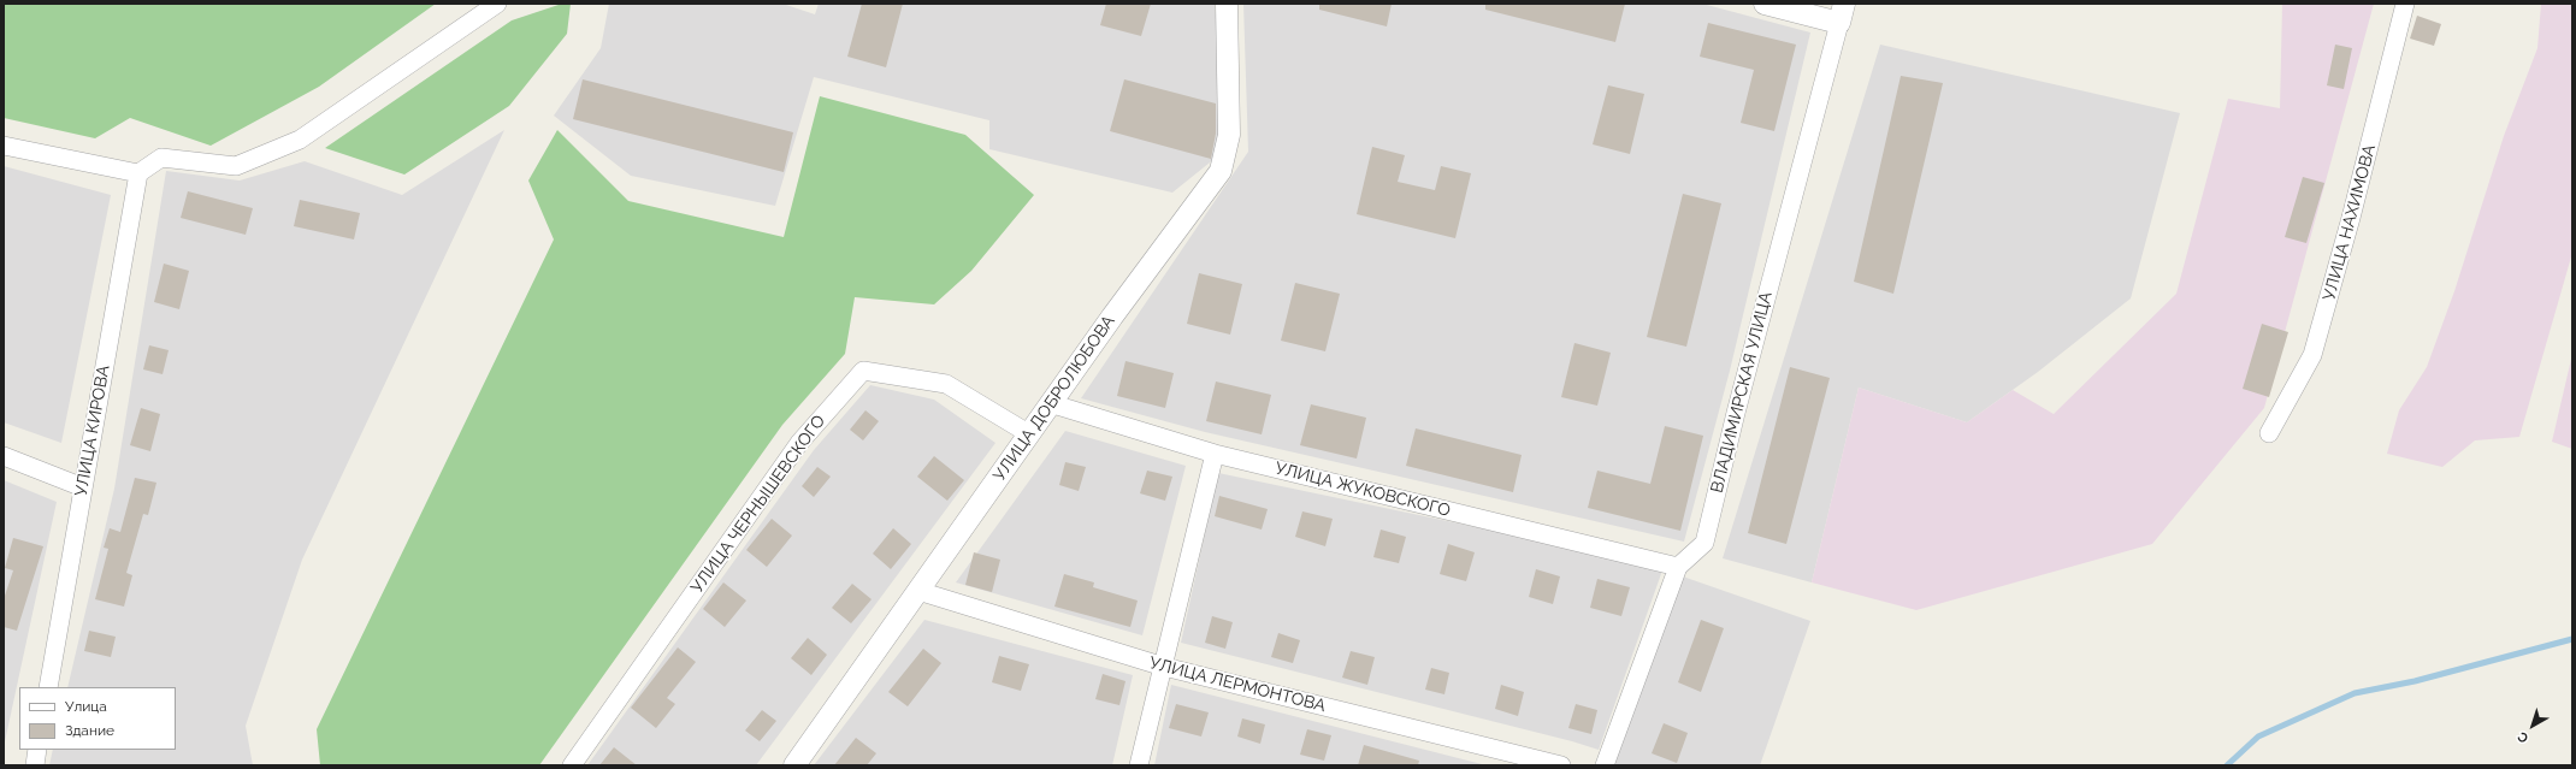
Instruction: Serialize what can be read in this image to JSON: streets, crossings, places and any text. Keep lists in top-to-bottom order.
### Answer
{
  "streets": {
    "street": [
      "УЛИЦА НАХИМОВА",
      "ВЛАДИМИРСКАЯ УЛИЦА",
      "УЛИЦА ДОБРОЛЮБОВА",
      "УЛИЦА КИРОВА",
      "УЛИЦА ЖУКОВСКОГО",
      "УЛИЦА ЧЕРНЫШЕВСКОГО",
      "УЛИЦА ЛЕРМОНТОВА"
    ]
  },
  "crossings": [
    ["ВЛАДИМИРСКАЯ УЛИЦА", "УЛИЦА ЖУКОВСКОГО"],
    ["УЛИЦА ДОБРОЛЮБОВА", "УЛИЦА ЖУКОВСКОГО"],
    ["УЛИЦА ДОБРОЛЮБОВА", "УЛИЦА ЧЕРНЫШЕВСКОГО"],
    ["УЛИЦА ДОБРОЛЮБОВА", "УЛИЦА ЛЕРМОНТОВА"]
  ],
  "legend": ["Улица", "Здание"],
  "north": "bottom left"
}
